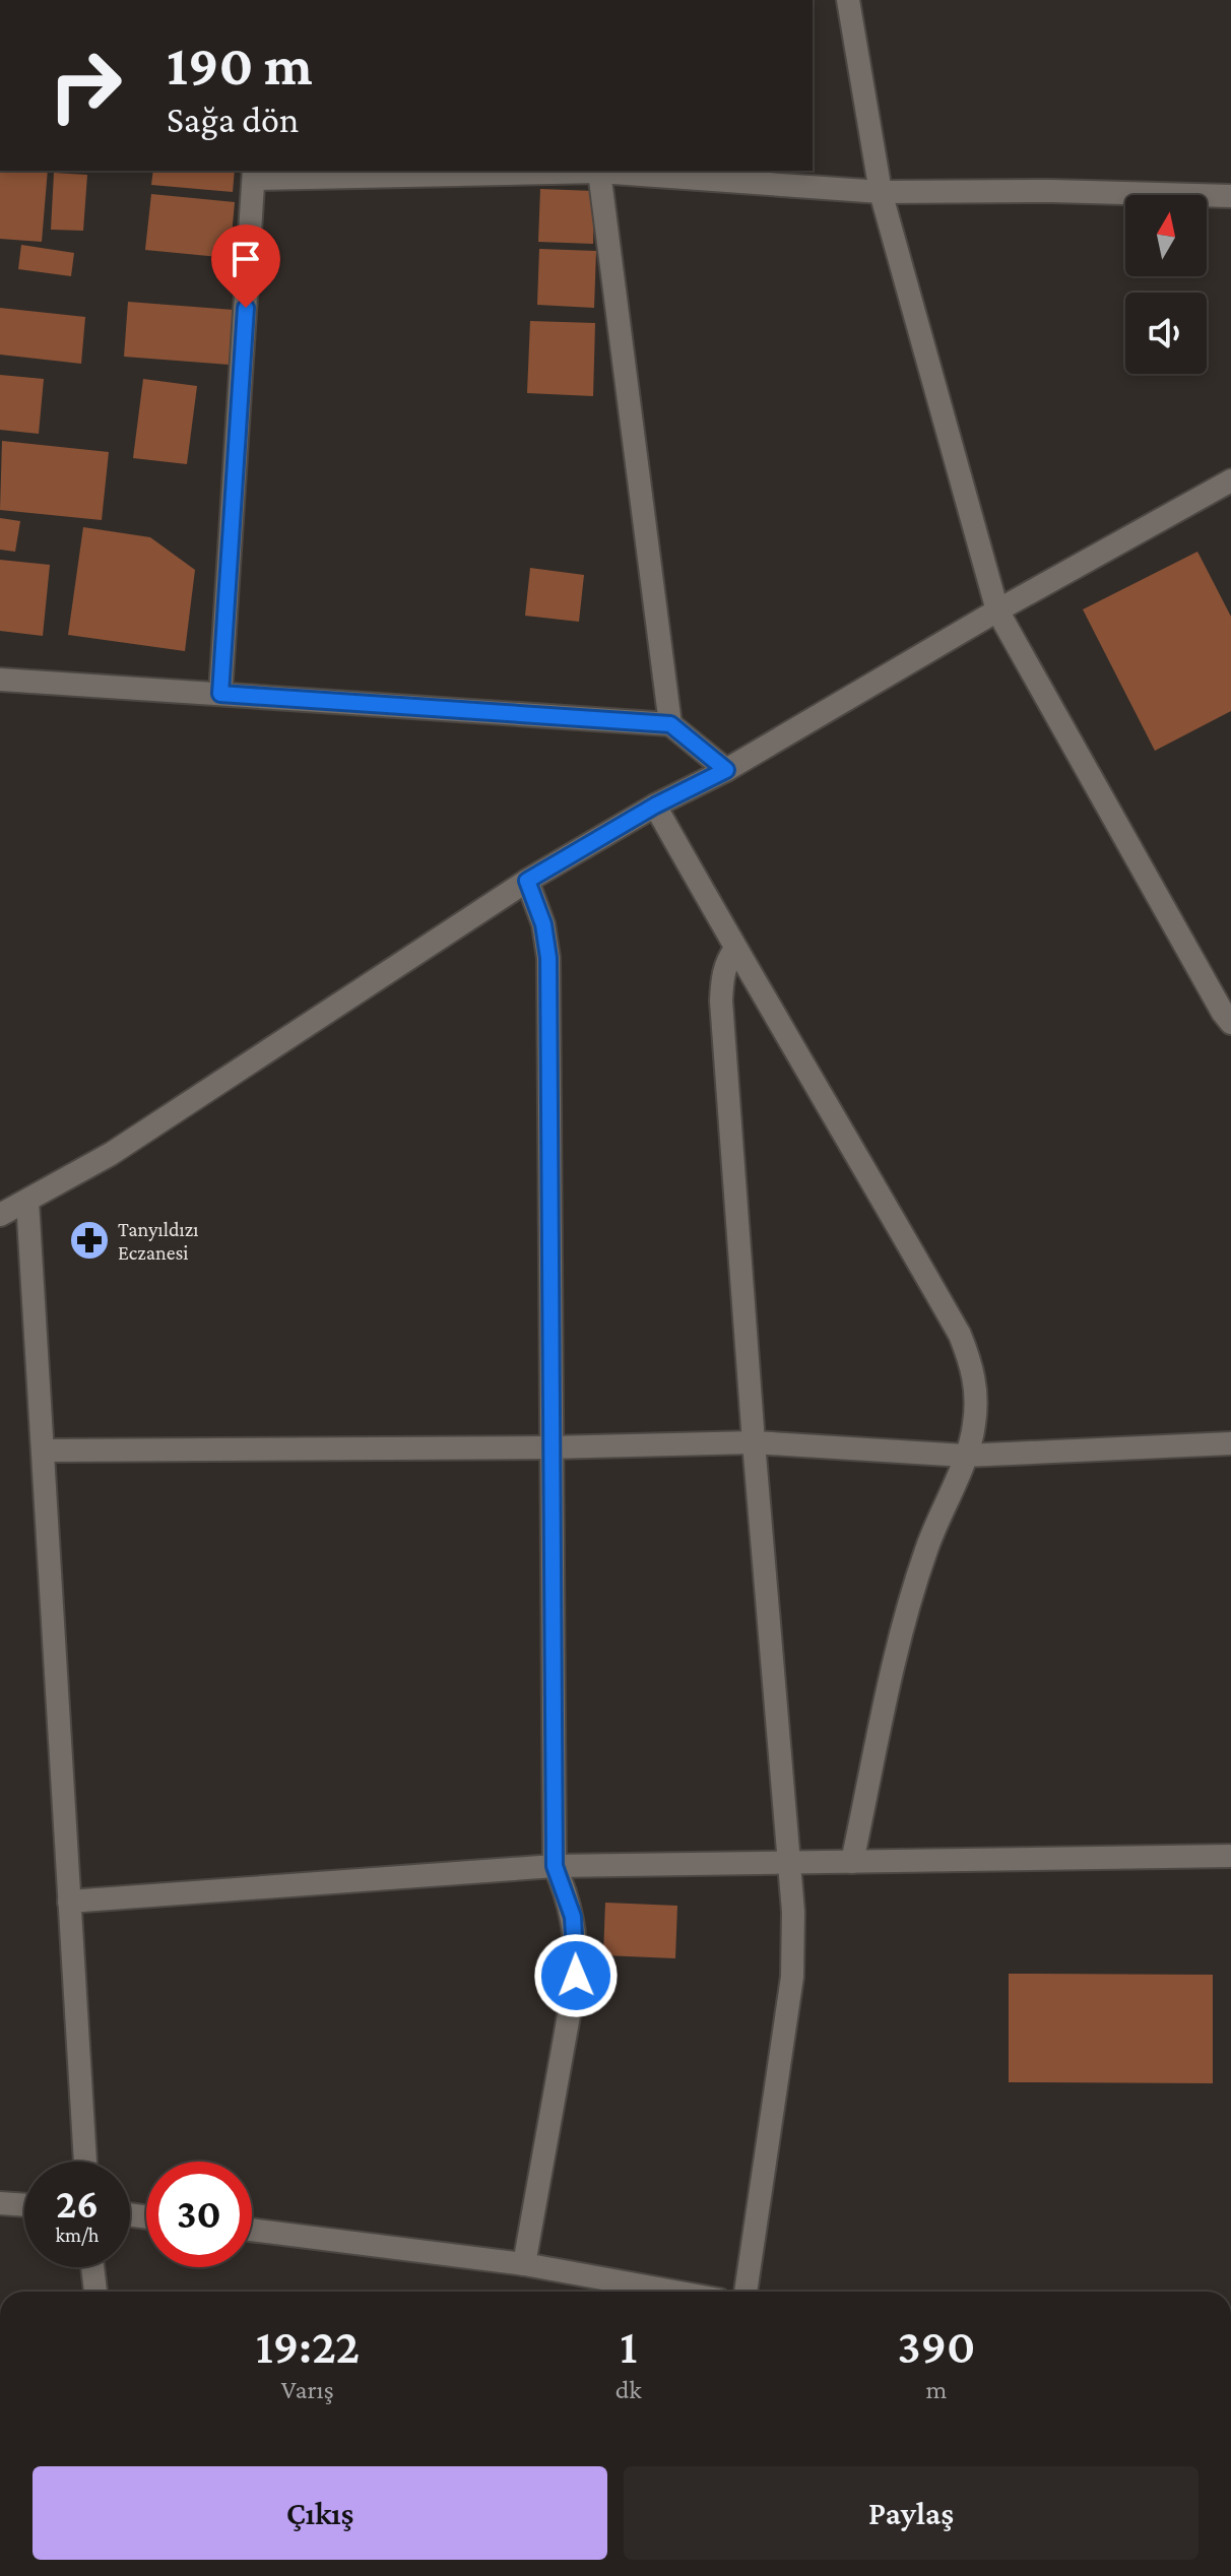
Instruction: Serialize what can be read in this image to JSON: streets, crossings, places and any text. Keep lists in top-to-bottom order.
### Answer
{
  "places": {
    "pharmacy": ["Tanyıldızı Eczanesi"]
  },
  "north": "top",
  "page": {
    "turn": ["190 m", "Sağa dön"],
    "speed": "26 km/h",
    "limit": "30",
    "eta": [
      "19:22",
      "Varış",
      "1",
      "dk",
      "390",
      "m"
    ],
    "buttons": ["Çıkış", "Paylaş"]
  }
}
